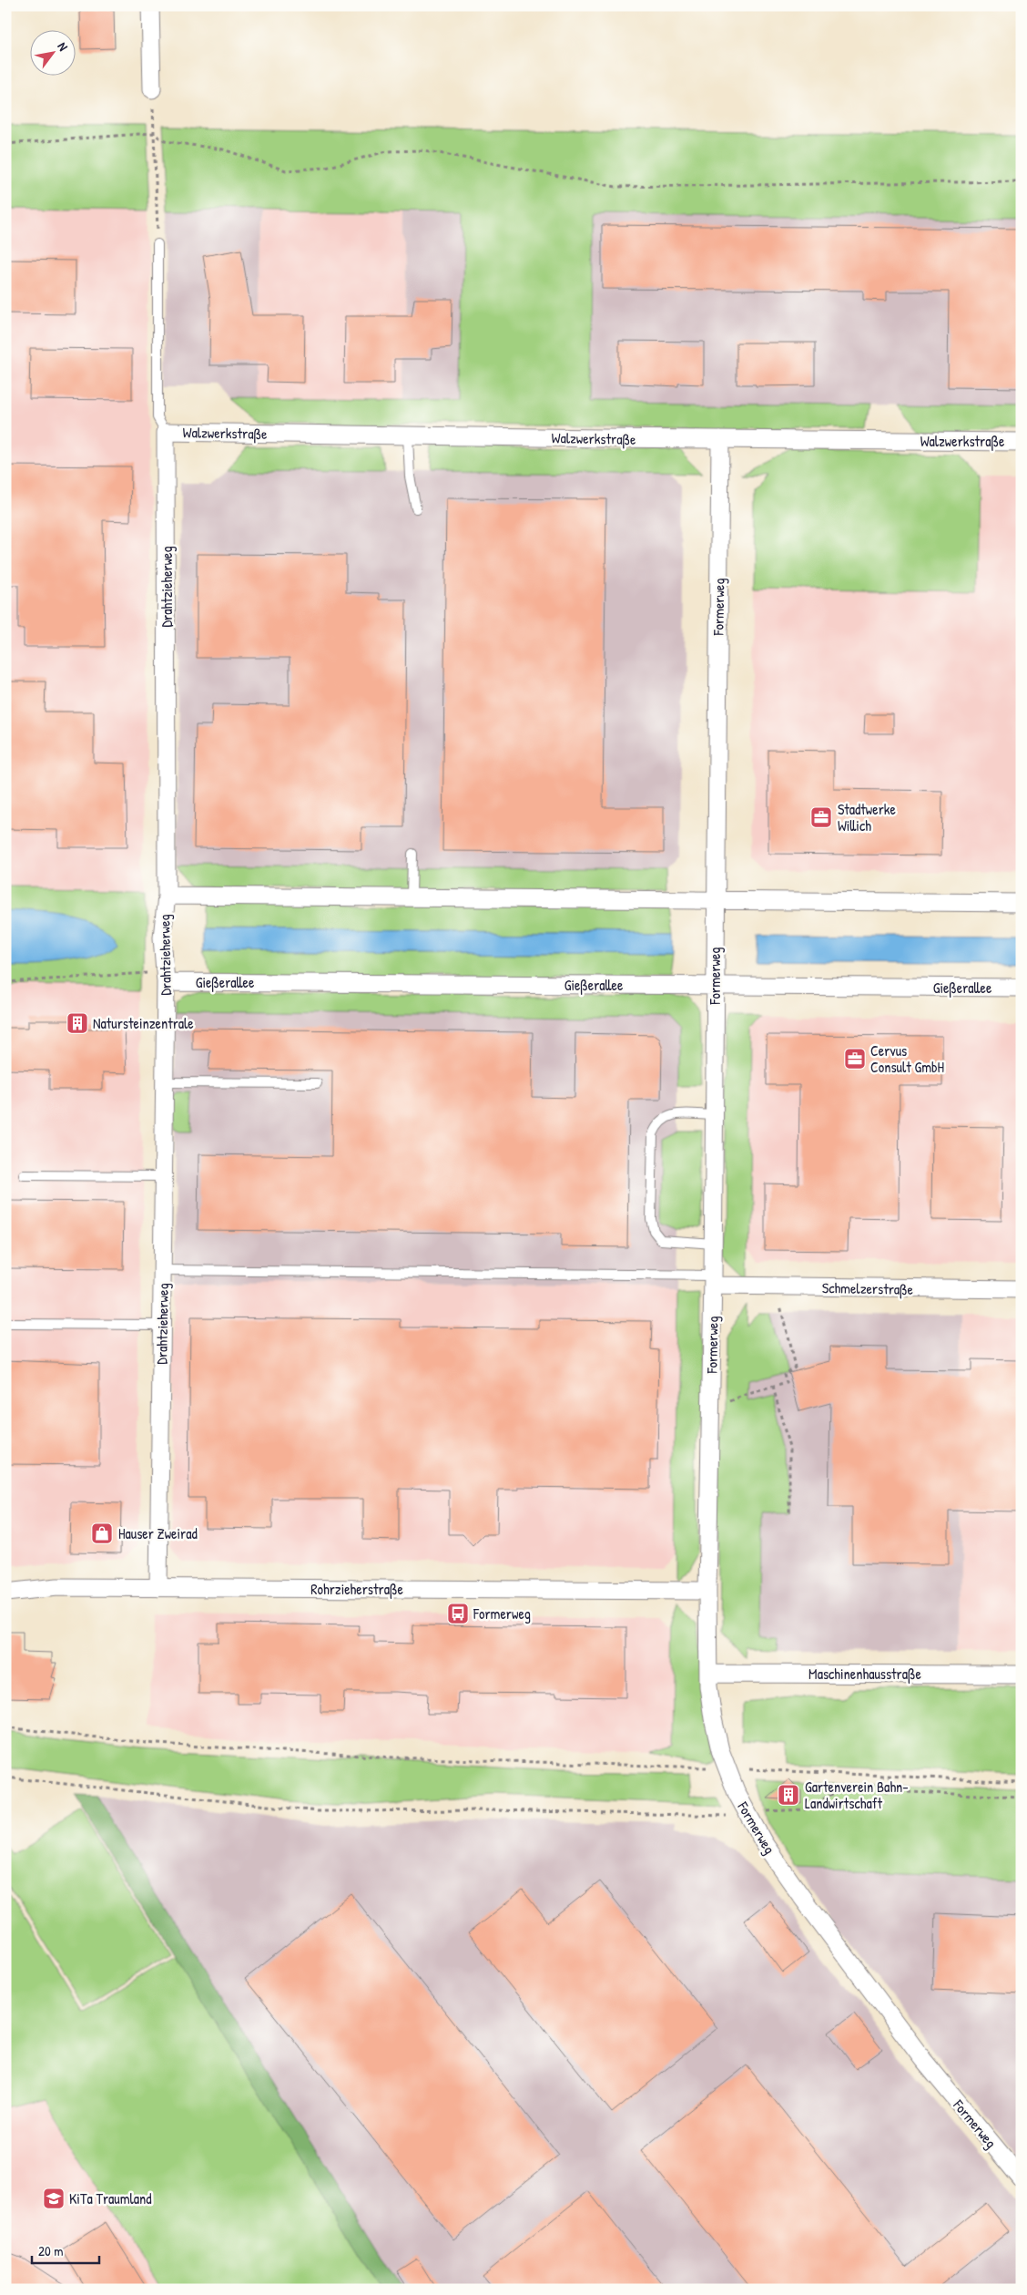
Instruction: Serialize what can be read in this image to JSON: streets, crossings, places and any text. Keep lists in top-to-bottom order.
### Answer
{
  "streets": {
    "street": [
      "Walzwerkstraße",
      "Drahtzieherweg",
      "Formerweg",
      "Gießerallee",
      "Schmelzerstraße",
      "Rohrzieherstraße",
      "Maschinenhausstraße"
    ]
  },
  "crossings": [
    ["Walzwerkstraße", "Drahtzieherweg"],
    ["Walzwerkstraße", "Formerweg"],
    ["Drahtzieherweg", "Gießerallee"],
    ["Drahtzieherweg", "Rohrzieherstraße"],
    ["Formerweg", "Gießerallee"],
    ["Formerweg", "Schmelzerstraße"],
    ["Formerweg", "Rohrzieherstraße"],
    ["Formerweg", "Maschinenhausstraße"]
  ],
  "places": {
    "office": ["Stadtwerke Willich", "Cervus Consult GmbH"],
    "building": ["Natursteinzentrale", "Gartenverein Bahn- Landwirtschaft"],
    "shop": ["Hauser Zweirad"],
    "bus stop": ["Formerweg"],
    "school or university": ["KiTa Traumland"]
  },
  "scale_bar": "20 m",
  "north": "top right"
}
